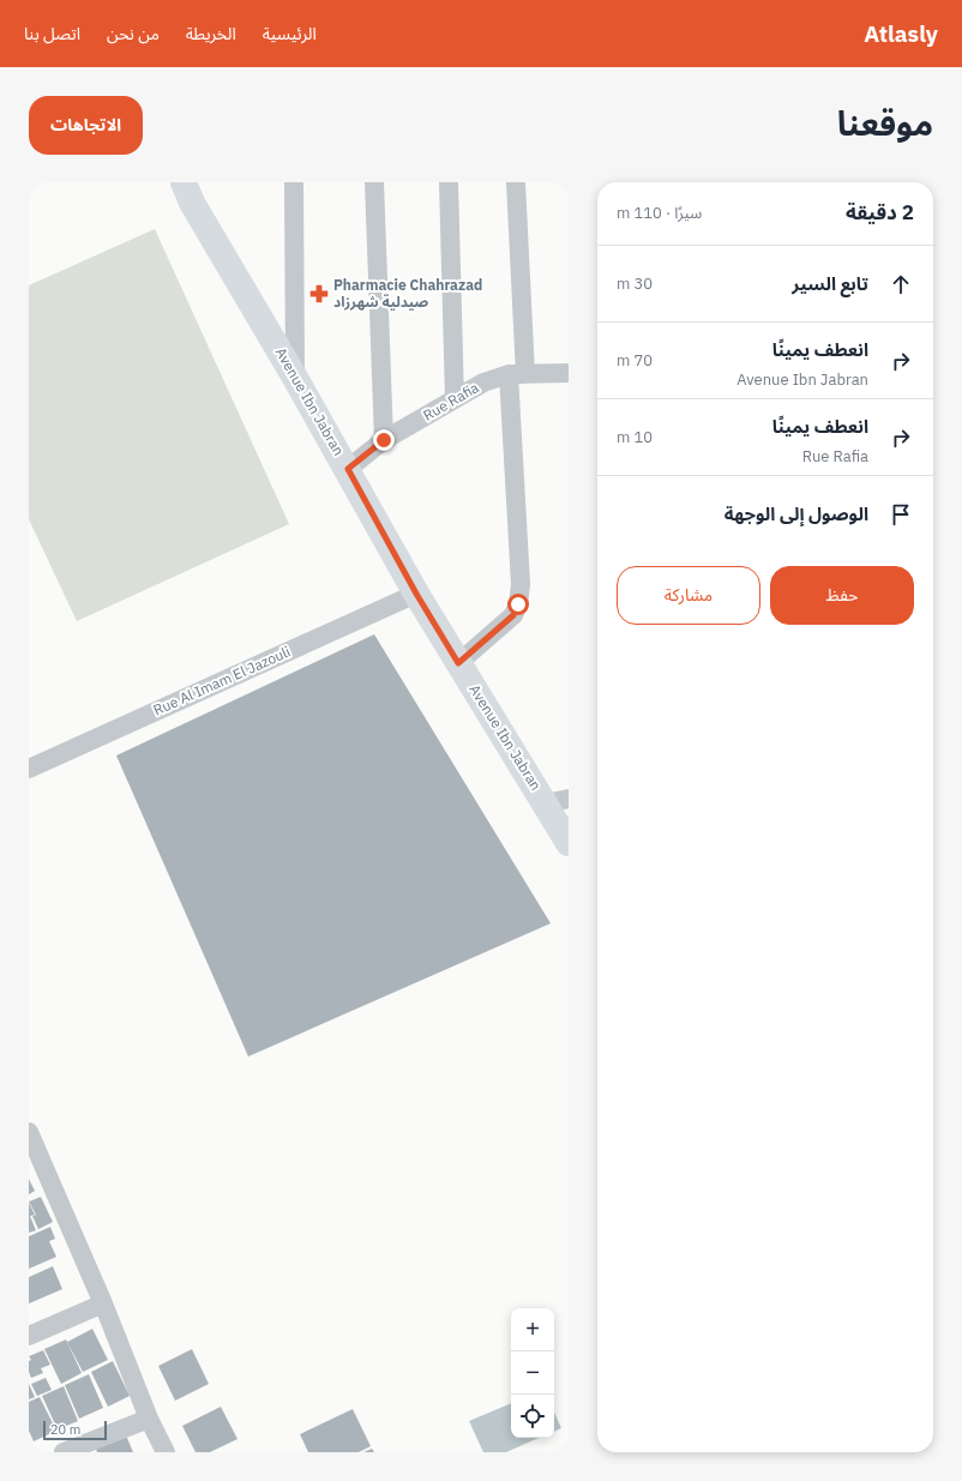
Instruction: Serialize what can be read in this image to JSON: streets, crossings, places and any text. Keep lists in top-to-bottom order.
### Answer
{
  "streets": {
    "street": ["Avenue Ibn Jabran", "Rue Rafia", "Rue Al Imam El Jazouli"]
  },
  "crossings": [
    ["Avenue Ibn Jabran", "Rue Rafia"],
    ["Avenue Ibn Jabran", "Rue Al Imam El Jazouli"]
  ],
  "places": {
    "pharmacy": ["Pharmacie Chahrazad صيدلية شهرزاد"]
  },
  "scale_bar": "20 m",
  "page": {
    "header": "Atlasly",
    "nav": [
      "الرئيسية",
      "الخريطة",
      "من نحن",
      "اتصل بنا"
    ],
    "title": "موقعنا",
    "buttons": [
      "الاتجاهات",
      ["حفظ", "مشاركة"]
    ],
    "heading": ["2 دقيقة", "سيرًا · 110 m"],
    "list": [
      ["تابع السير", "30 m"],
      ["انعطف يمينًا", "Avenue Ibn Jabran", "70 m"],
      ["انعطف يمينًا", "Rue Rafia", "10 m"],
      "الوصول إلى الوجهة"
    ],
    "map_buttons": ["+", "−"],
    "scale": "20 m"
  }
}
